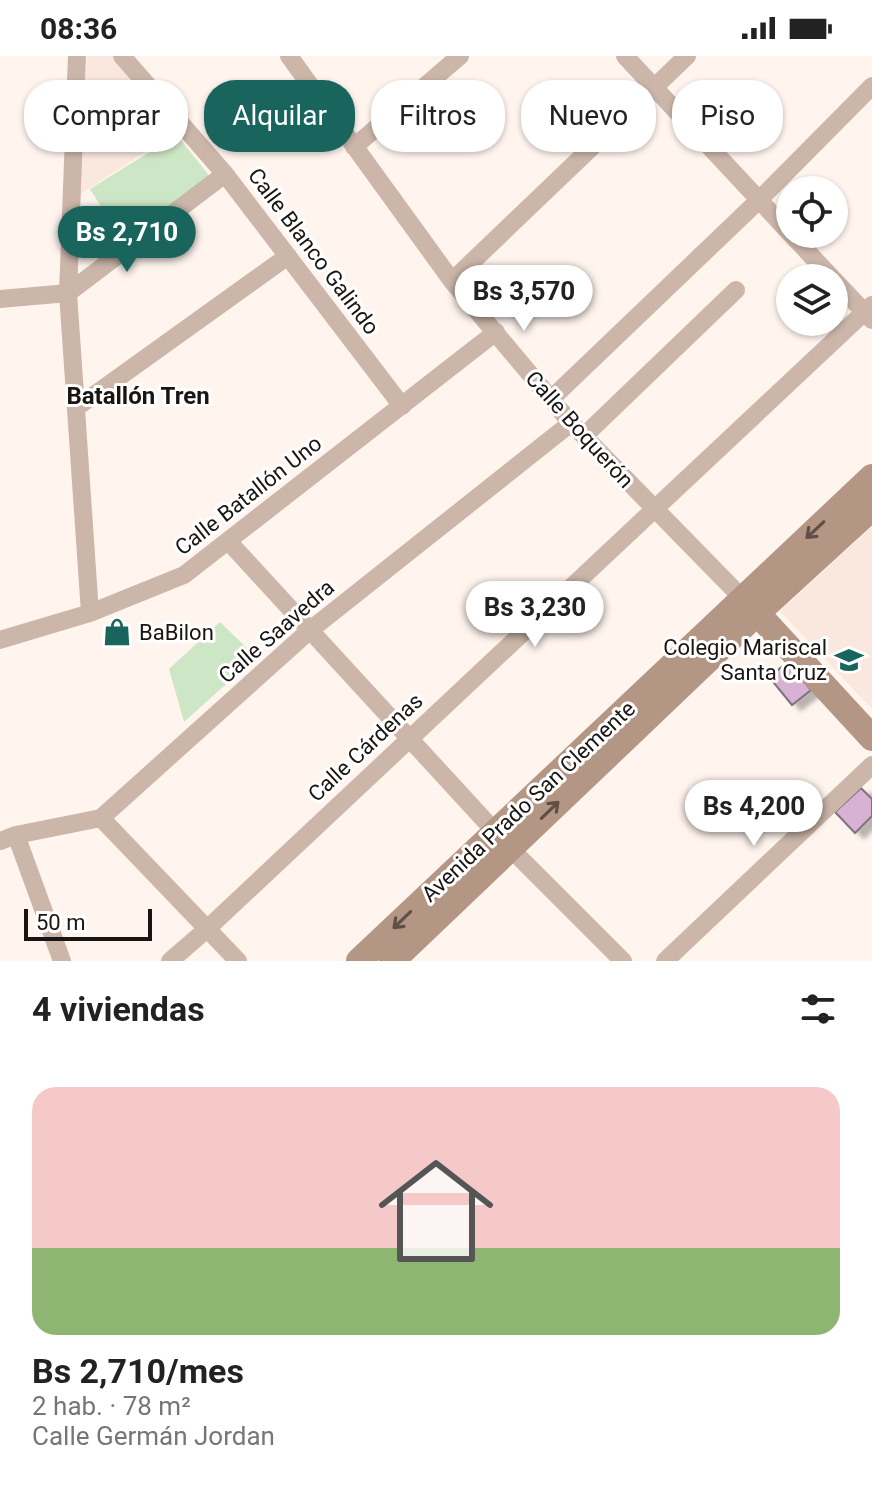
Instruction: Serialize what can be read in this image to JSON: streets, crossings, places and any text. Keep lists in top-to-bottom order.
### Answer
{
  "streets": {
    "main road": ["Calle Boquerón", "Avenida Prado San Clemente"],
    "street": [
      "Calle Blanco Galindo",
      "Calle Batallón Uno",
      "Calle Saavedra",
      "Calle Cárdenas"
    ]
  },
  "crossings": [
    ["Calle Blanco Galindo", "Calle Batallón Uno"],
    ["Calle Boquerón", "Calle Batallón Uno"],
    ["Calle Boquerón", "Calle Saavedra"],
    ["Calle Boquerón", "Calle Cárdenas"],
    ["Calle Boquerón", "Avenida Prado San Clemente"]
  ],
  "districts": ["Batallón Tren"],
  "places": {
    "shop": ["BaBilon"],
    "school or university": ["Colegio Mariscal Santa Cruz"]
  },
  "scale_bar": "50 m",
  "page": {
    "status": "08:36",
    "chip": [
      "Comprar",
      "Alquilar",
      "Filtros",
      "Nuevo",
      "Piso"
    ],
    "price": [
      "Bs 2,710",
      "Bs 3,570",
      "Bs 3,230",
      "Bs 4,200"
    ],
    "scale": "50 m",
    "heading": "4 viviendas",
    "list": [
      {
        "name": "Bs 2,710/mes",
        "note": "2 hab. · 78 m² · Calle Germán Jordan"
      }
    ]
  }
}
